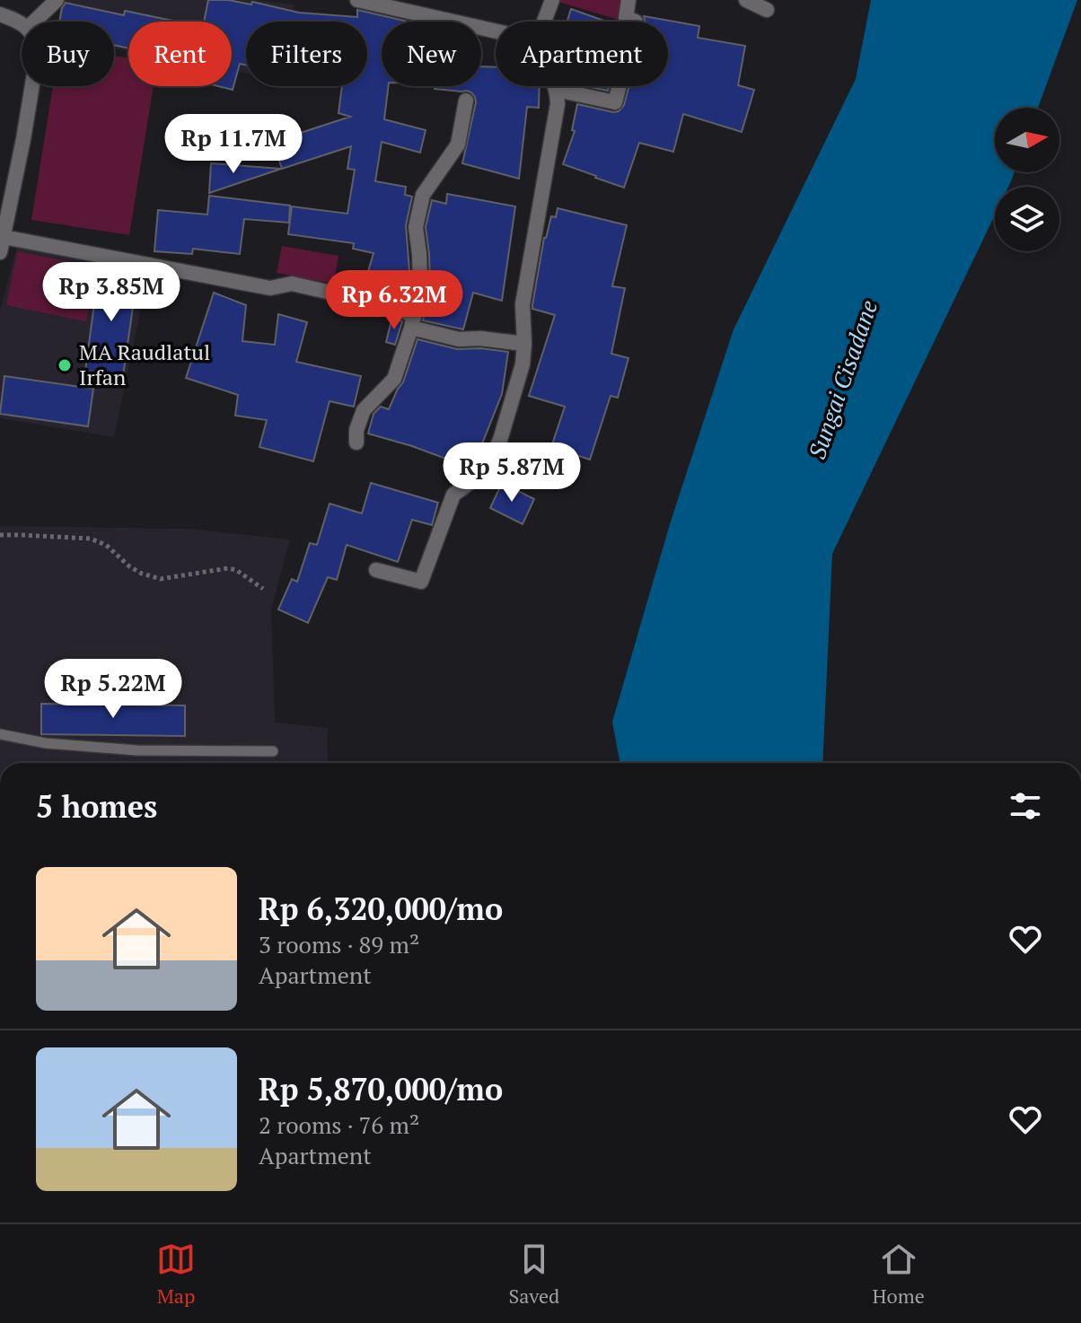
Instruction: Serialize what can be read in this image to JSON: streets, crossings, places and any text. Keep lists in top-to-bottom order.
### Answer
{
  "water": ["Sungai Cisadane"],
  "places": ["MA Raudlatul Irfan"],
  "north": "right",
  "page": {
    "chip": [
      "Buy",
      "Rent",
      "Filters",
      "New",
      "Apartment"
    ],
    "price": [
      "Rp 11.7M",
      "Rp 3.85M",
      "Rp 6.32M",
      "Rp 5.87M",
      "Rp 5.22M"
    ],
    "heading": "5 homes",
    "list": [
      {
        "name": "Rp 6,320,000/mo",
        "note": "3 rooms · 89 m² · Apartment"
      },
      {
        "name": "Rp 5,870,000/mo",
        "note": "2 rooms · 76 m² · Apartment"
      }
    ],
    "tabs": ["Map", "Saved", "Home"]
  }
}
